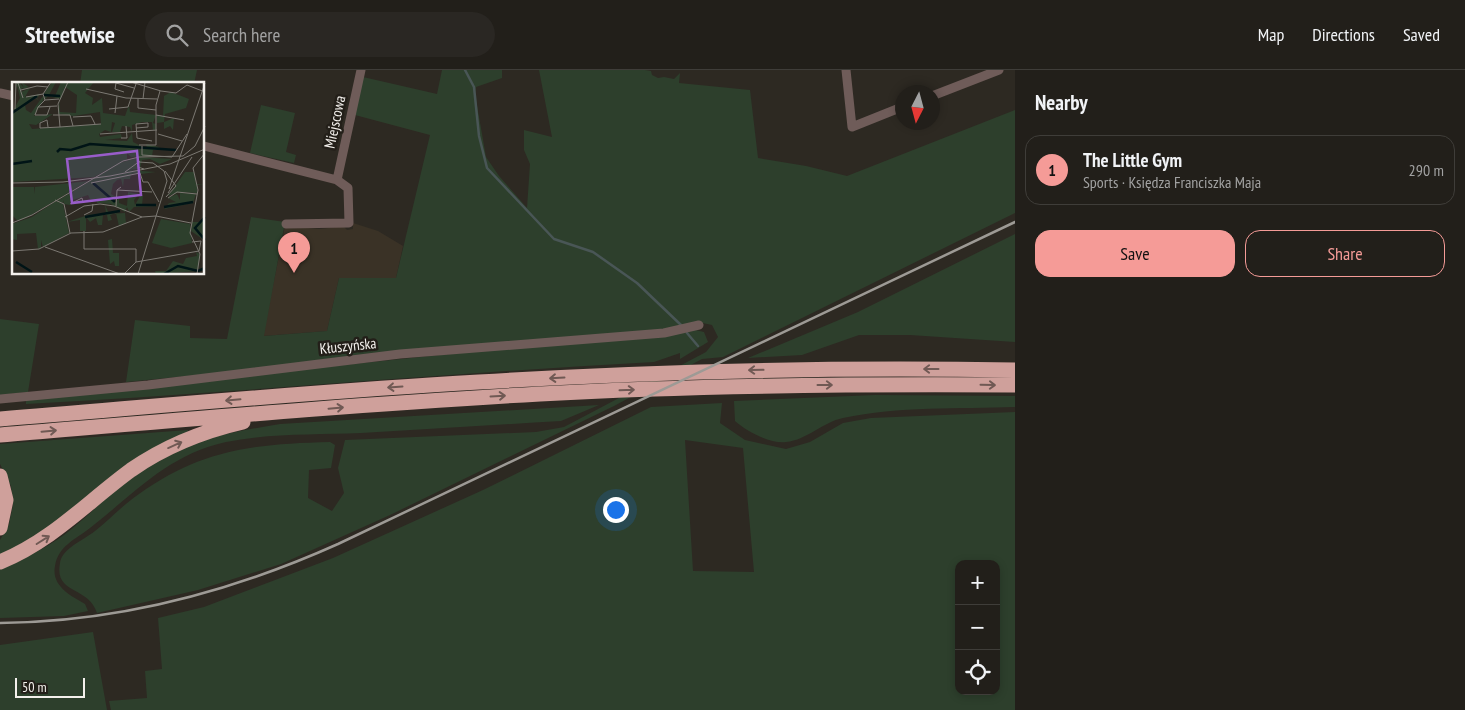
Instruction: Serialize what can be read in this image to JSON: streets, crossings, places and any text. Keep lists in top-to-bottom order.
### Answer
{
  "streets": {
    "street": ["Miejscowa", "Kłuszyńska"]
  },
  "scale_bar": "50 m",
  "north": "bottom",
  "page": {
    "header": "Streetwise",
    "search": "Search here",
    "nav": ["Map", "Directions", "Saved"],
    "heading": "Nearby",
    "list": [
      {
        "mark": "1",
        "name": "The Little Gym",
        "note": "Sports · Księdza Franciszka Maja",
        "value": "290 m"
      }
    ],
    "buttons": ["Save", "Share"],
    "pins": "1",
    "map_buttons": ["+", "−"],
    "scale": "50 m"
  }
}
